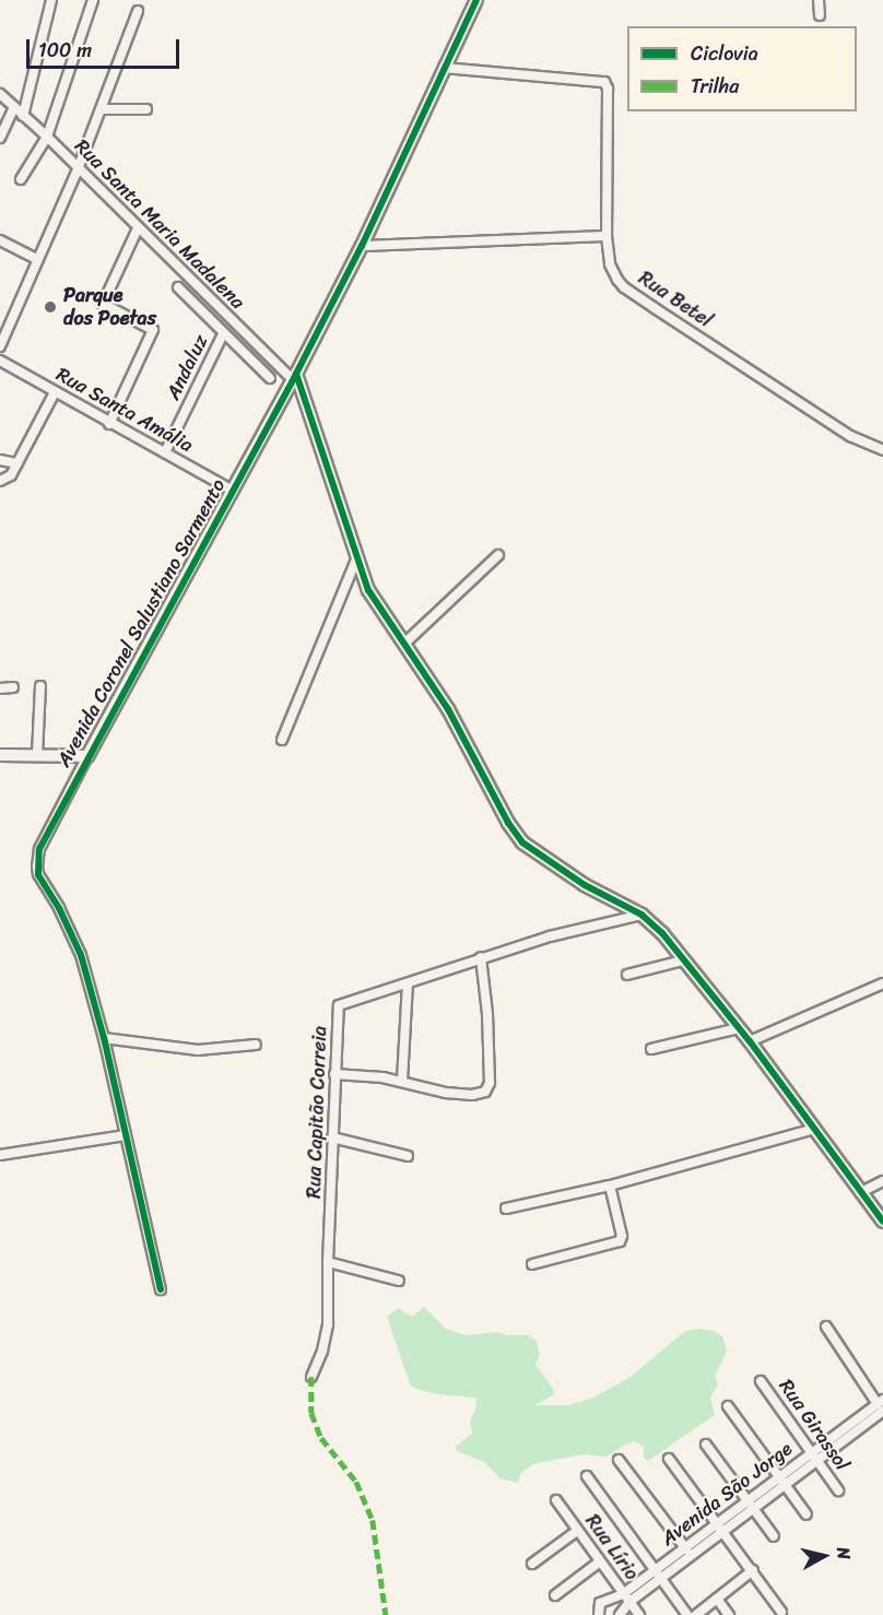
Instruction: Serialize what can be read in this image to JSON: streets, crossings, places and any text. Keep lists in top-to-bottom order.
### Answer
{
  "streets": {
    "street": [
      "Rua Santa Maria Madalena",
      "Rua Betel",
      "Andaluz",
      "Rua Santa Amália",
      "Avenida Coronel Salustiano Sarmento",
      "Rua Capitão Correia",
      "Rua Girassol",
      "Avenida São Jorge",
      "Rua Lírio"
    ]
  },
  "crossings": [
    ["Rua Santa Maria Madalena", "Avenida Coronel Salustiano Sarmento"],
    ["Rua Betel", "Avenida Coronel Salustiano Sarmento"],
    ["Andaluz", "Rua Santa Amália"],
    ["Rua Santa Amália", "Avenida Coronel Salustiano Sarmento"],
    ["Rua Girassol", "Avenida São Jorge"],
    ["Avenida São Jorge", "Rua Lírio"]
  ],
  "places": ["Parque dos Poetas"],
  "legend": ["Ciclovia", "Trilha"],
  "scale_bar": "100 m",
  "north": "right"
}
